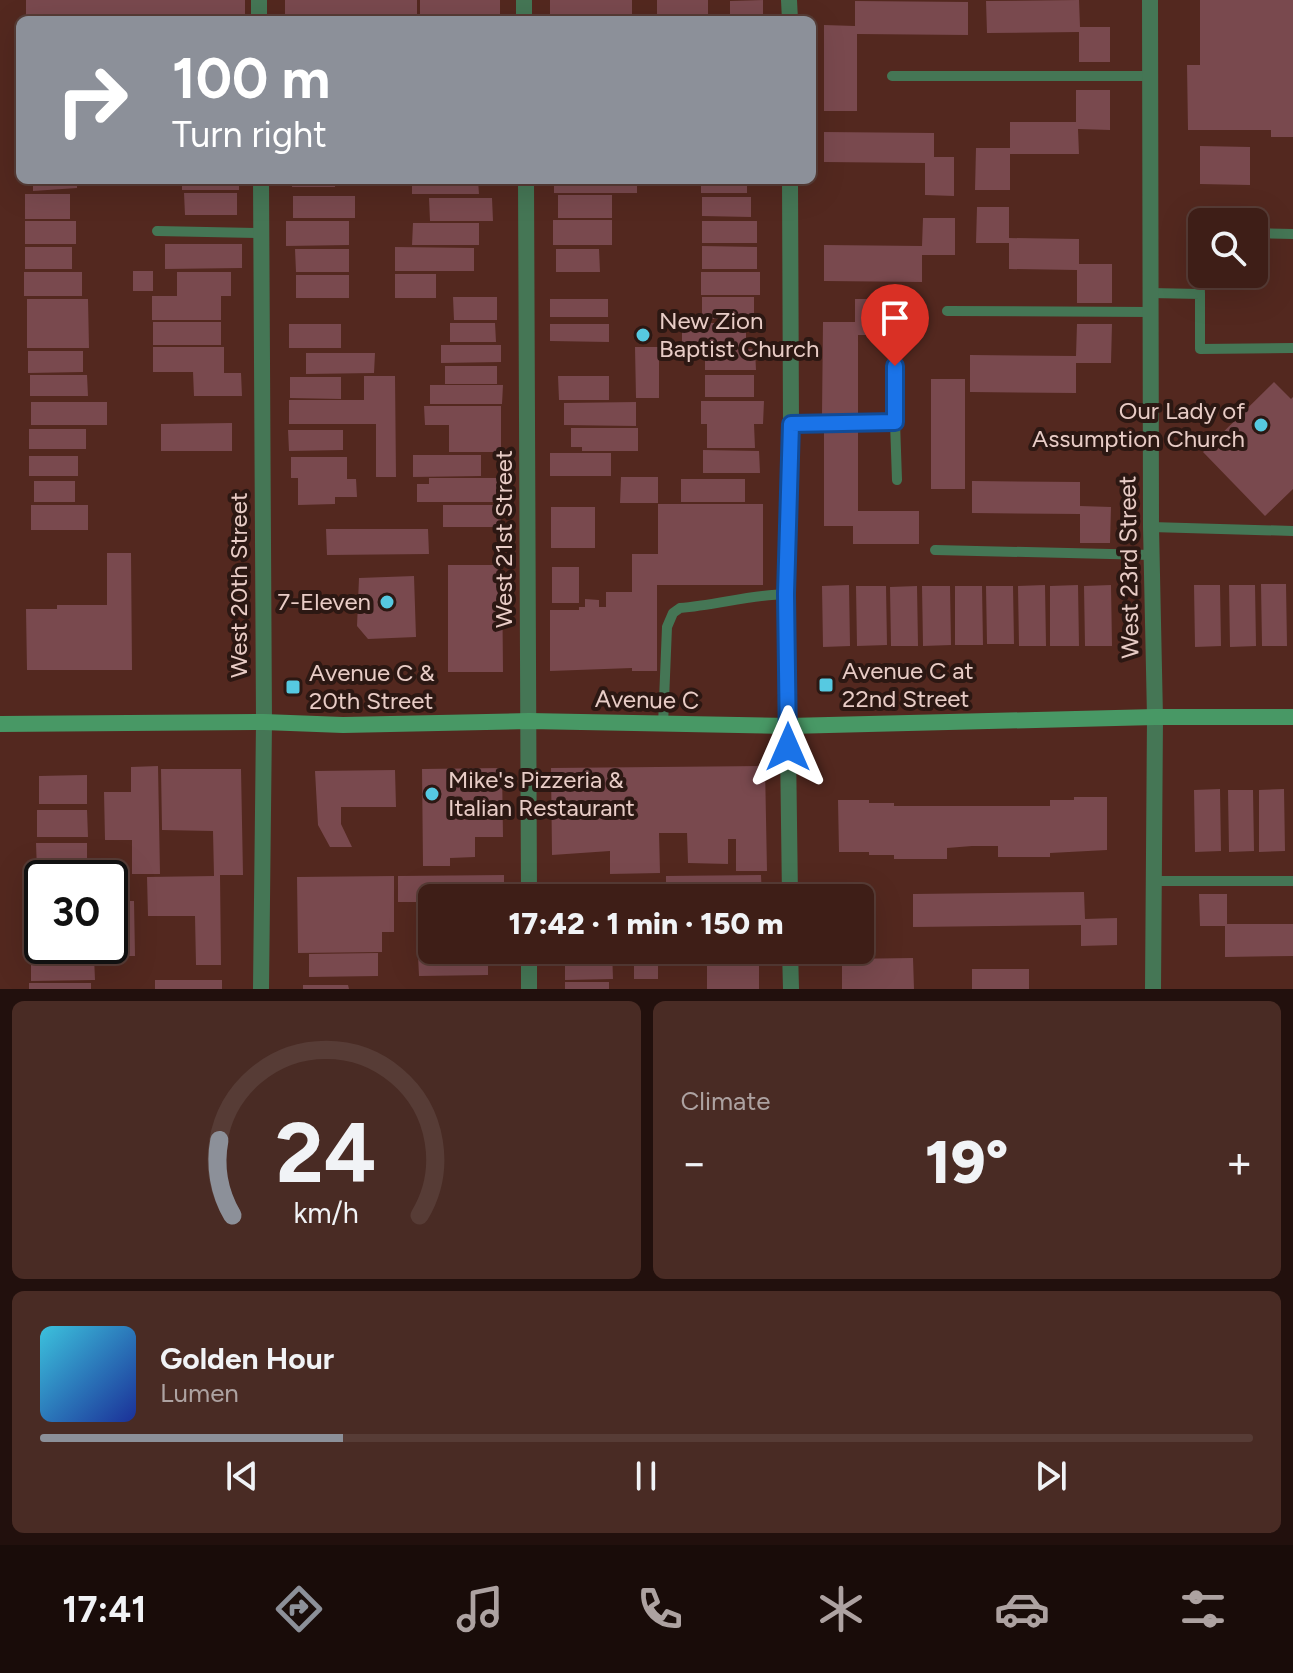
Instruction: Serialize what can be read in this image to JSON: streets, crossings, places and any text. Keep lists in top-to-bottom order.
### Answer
{
  "streets": {
    "main road": ["Avenue C"],
    "street": ["West 21st Street", "West 23rd Street", "West 20th Street"]
  },
  "crossings": [
    ["West 21st Street", "Avenue C"],
    ["West 23rd Street", "Avenue C"],
    ["West 20th Street", "Avenue C"]
  ],
  "places": {
    "other": [
      "New Zion Baptist Church",
      "Our Lady of Assumption Church",
      "7-Eleven",
      "Mike's Pizzeria & Italian Restaurant"
    ],
    "transit": ["Avenue C at 22nd Street", "Avenue C & 20th Street"]
  },
  "page": {
    "turn": ["100 m", "Turn right"],
    "limit": "30",
    "trip": "17:42 · 1 min · 150 m",
    "tile": "Climate",
    "heat": ["−", "19°", "+"],
    "song": ["Golden Hour", "Lumen"],
    "tabs": "17:41",
    "gauge": ["24", "km/h"]
  }
}
